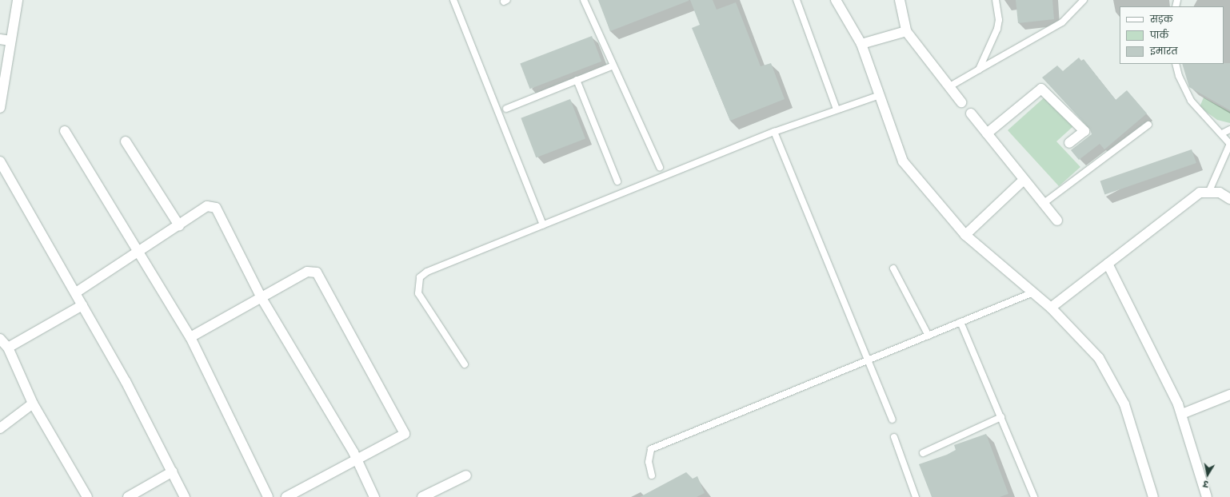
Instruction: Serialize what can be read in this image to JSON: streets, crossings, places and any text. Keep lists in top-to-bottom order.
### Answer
{
  "legend": ["सड़क", "पार्क", "इमारत"],
  "north": "bottom"
}
